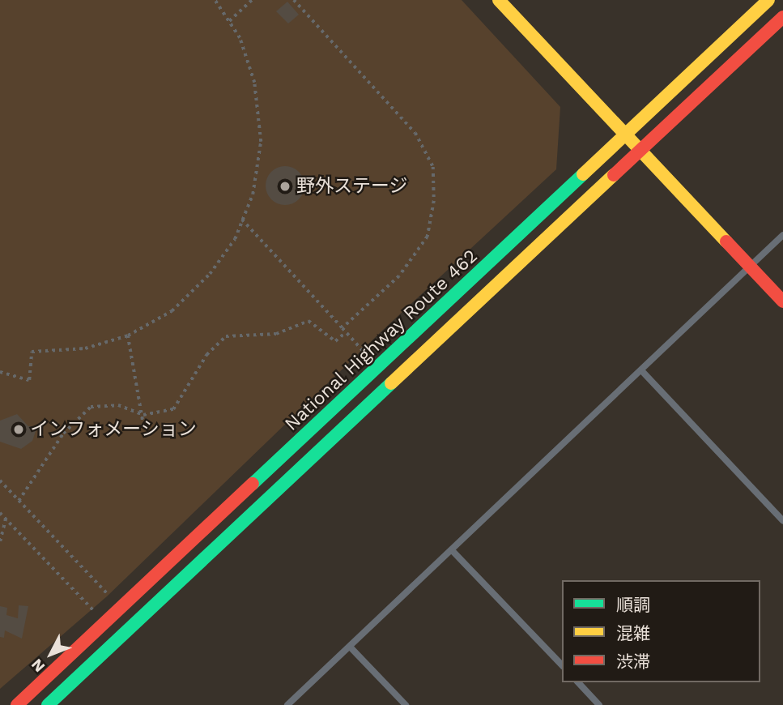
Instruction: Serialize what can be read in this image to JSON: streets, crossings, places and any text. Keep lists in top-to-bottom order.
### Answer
{
  "streets": {
    "main road": ["National Highway Route 462"]
  },
  "places": ["野外ステージ", "インフォメーション"],
  "legend": ["順調", "混雑", "渋滞"],
  "north": "bottom left"
}
